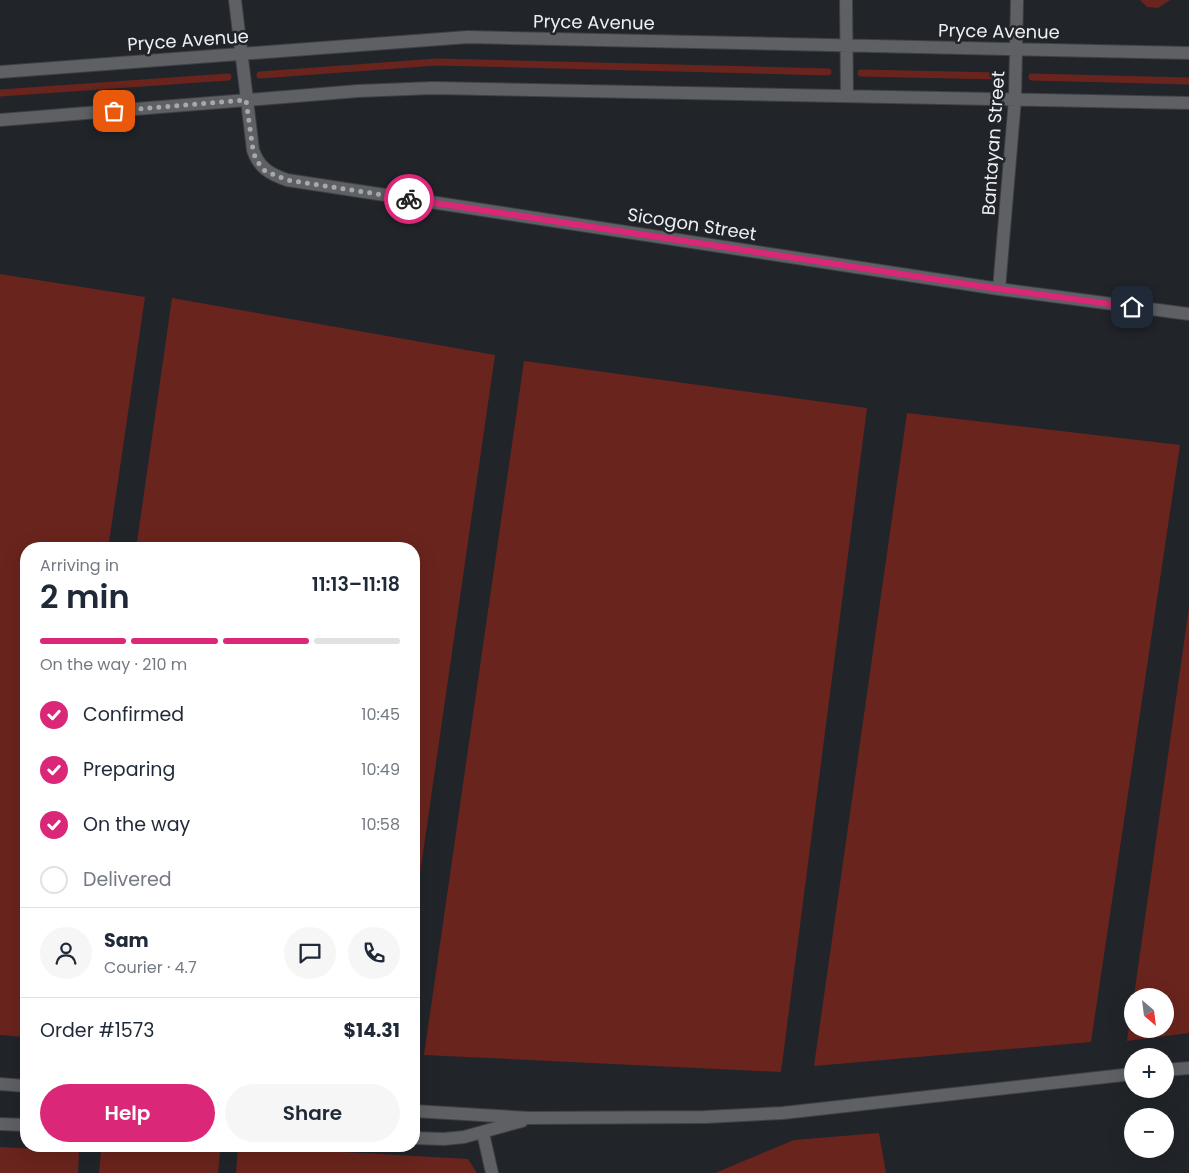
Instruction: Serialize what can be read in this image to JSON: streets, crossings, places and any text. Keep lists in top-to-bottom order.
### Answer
{
  "streets": {
    "street": ["Pryce Avenue", "Bantayan Street", "Sicogon Street"]
  },
  "crossings": [
    ["Pryce Avenue", "Bantayan Street"],
    ["Pryce Avenue", "Sicogon Street"],
    ["Bantayan Street", "Sicogon Street"]
  ],
  "north": "bottom right",
  "page": {
    "heading": ["2 min", "Arriving in", "11:13–11:18"],
    "panel": [
      "Sam",
      "Courier · 4.7",
      "Order #1573",
      "$14.31"
    ],
    "bar": "On the way · 210 m",
    "list": [
      ["Confirmed", "10:45"],
      ["Preparing", "10:49"],
      ["On the way", "10:58"],
      "Delivered"
    ],
    "map_buttons": ["+", "−"],
    "buttons": ["Help", "Share"]
  }
}
